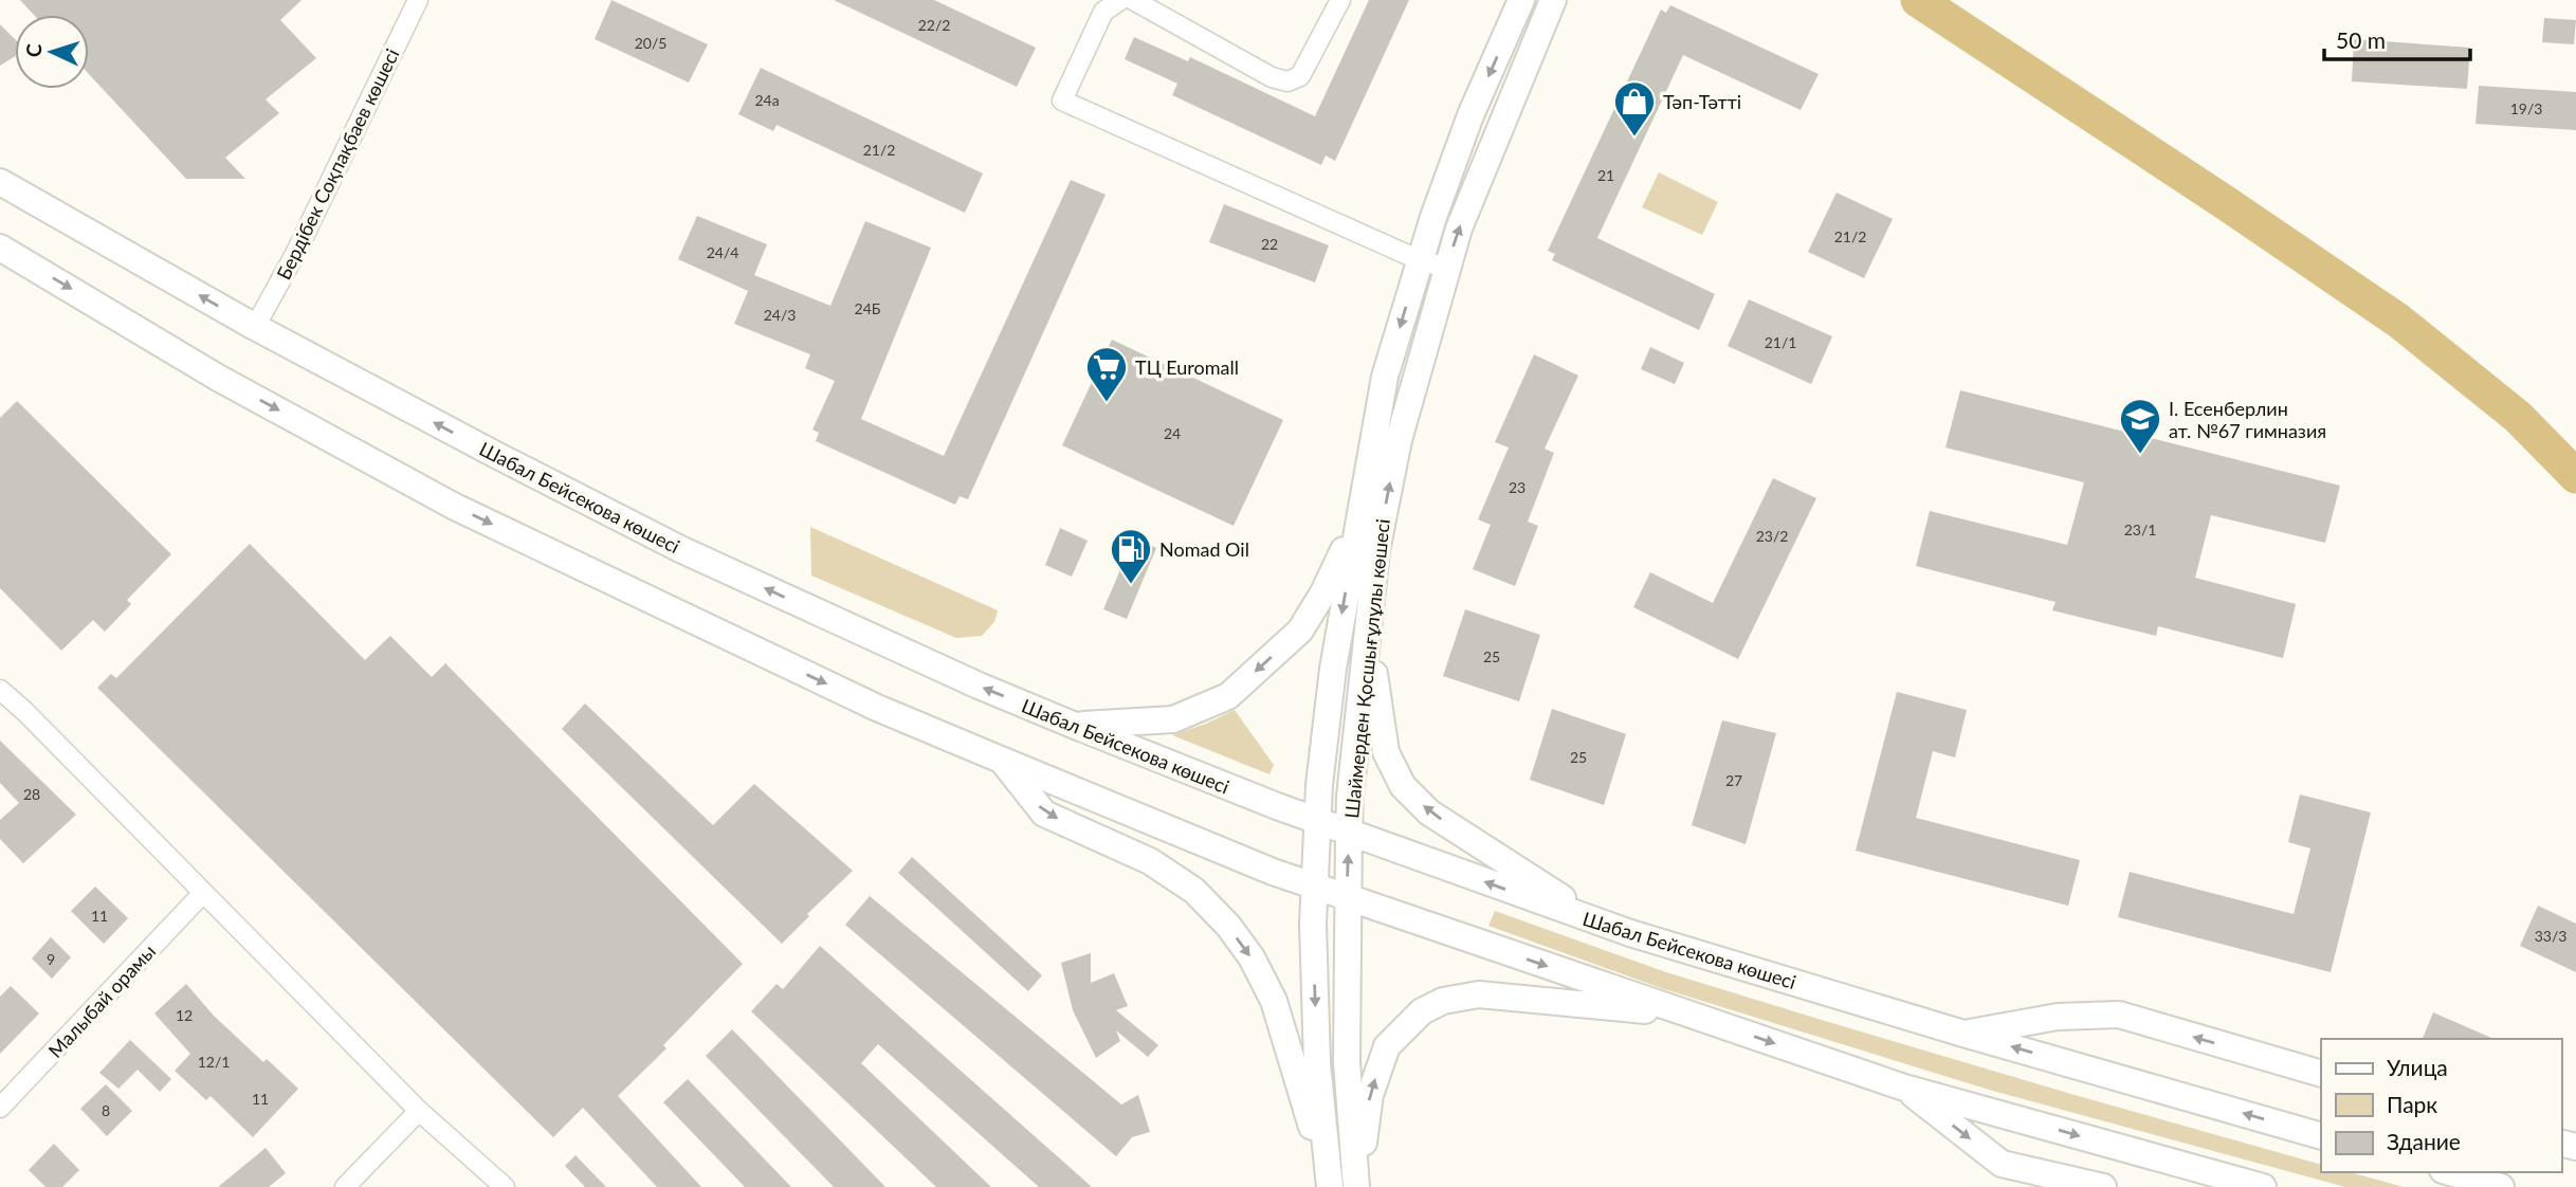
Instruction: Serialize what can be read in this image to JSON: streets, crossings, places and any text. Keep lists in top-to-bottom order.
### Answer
{
  "streets": {
    "main road": ["Шабал Бейсекова көшесі", "Шаймерден Қосшығұлұлы көшесі"],
    "street": ["Бердібек Соқпақбаев көшесі", "Малыбай орамы"]
  },
  "crossings": [
    ["Бердібек Соқпақбаев көшесі", "Шабал Бейсекова көшесі"],
    ["Шабал Бейсекова көшесі", "Шаймерден Қосшығұлұлы көшесі"]
  ],
  "places": {
    "shop": ["Тәп-Тәтті"],
    "supermarket": ["ТЦ Euromall"],
    "school or university": ["І. Есенберлин ат. №67 гимназия"],
    "fuel station": ["Nomad Oil"]
  },
  "house_numbers": [
    "22/2",
    "20/5",
    "24а",
    "19/3",
    "21/2",
    "21",
    "21/2",
    "22",
    "24/4",
    "24Б",
    "24/3",
    "21/1",
    "24",
    "23",
    "23/1",
    "23/2",
    "25",
    "25",
    "27",
    "28",
    "11",
    "33/3",
    "9",
    "12",
    "12/1",
    "11",
    "8"
  ],
  "legend": ["Улица", "Парк", "Здание"],
  "scale_bar": "50 m",
  "north": "left"
}
